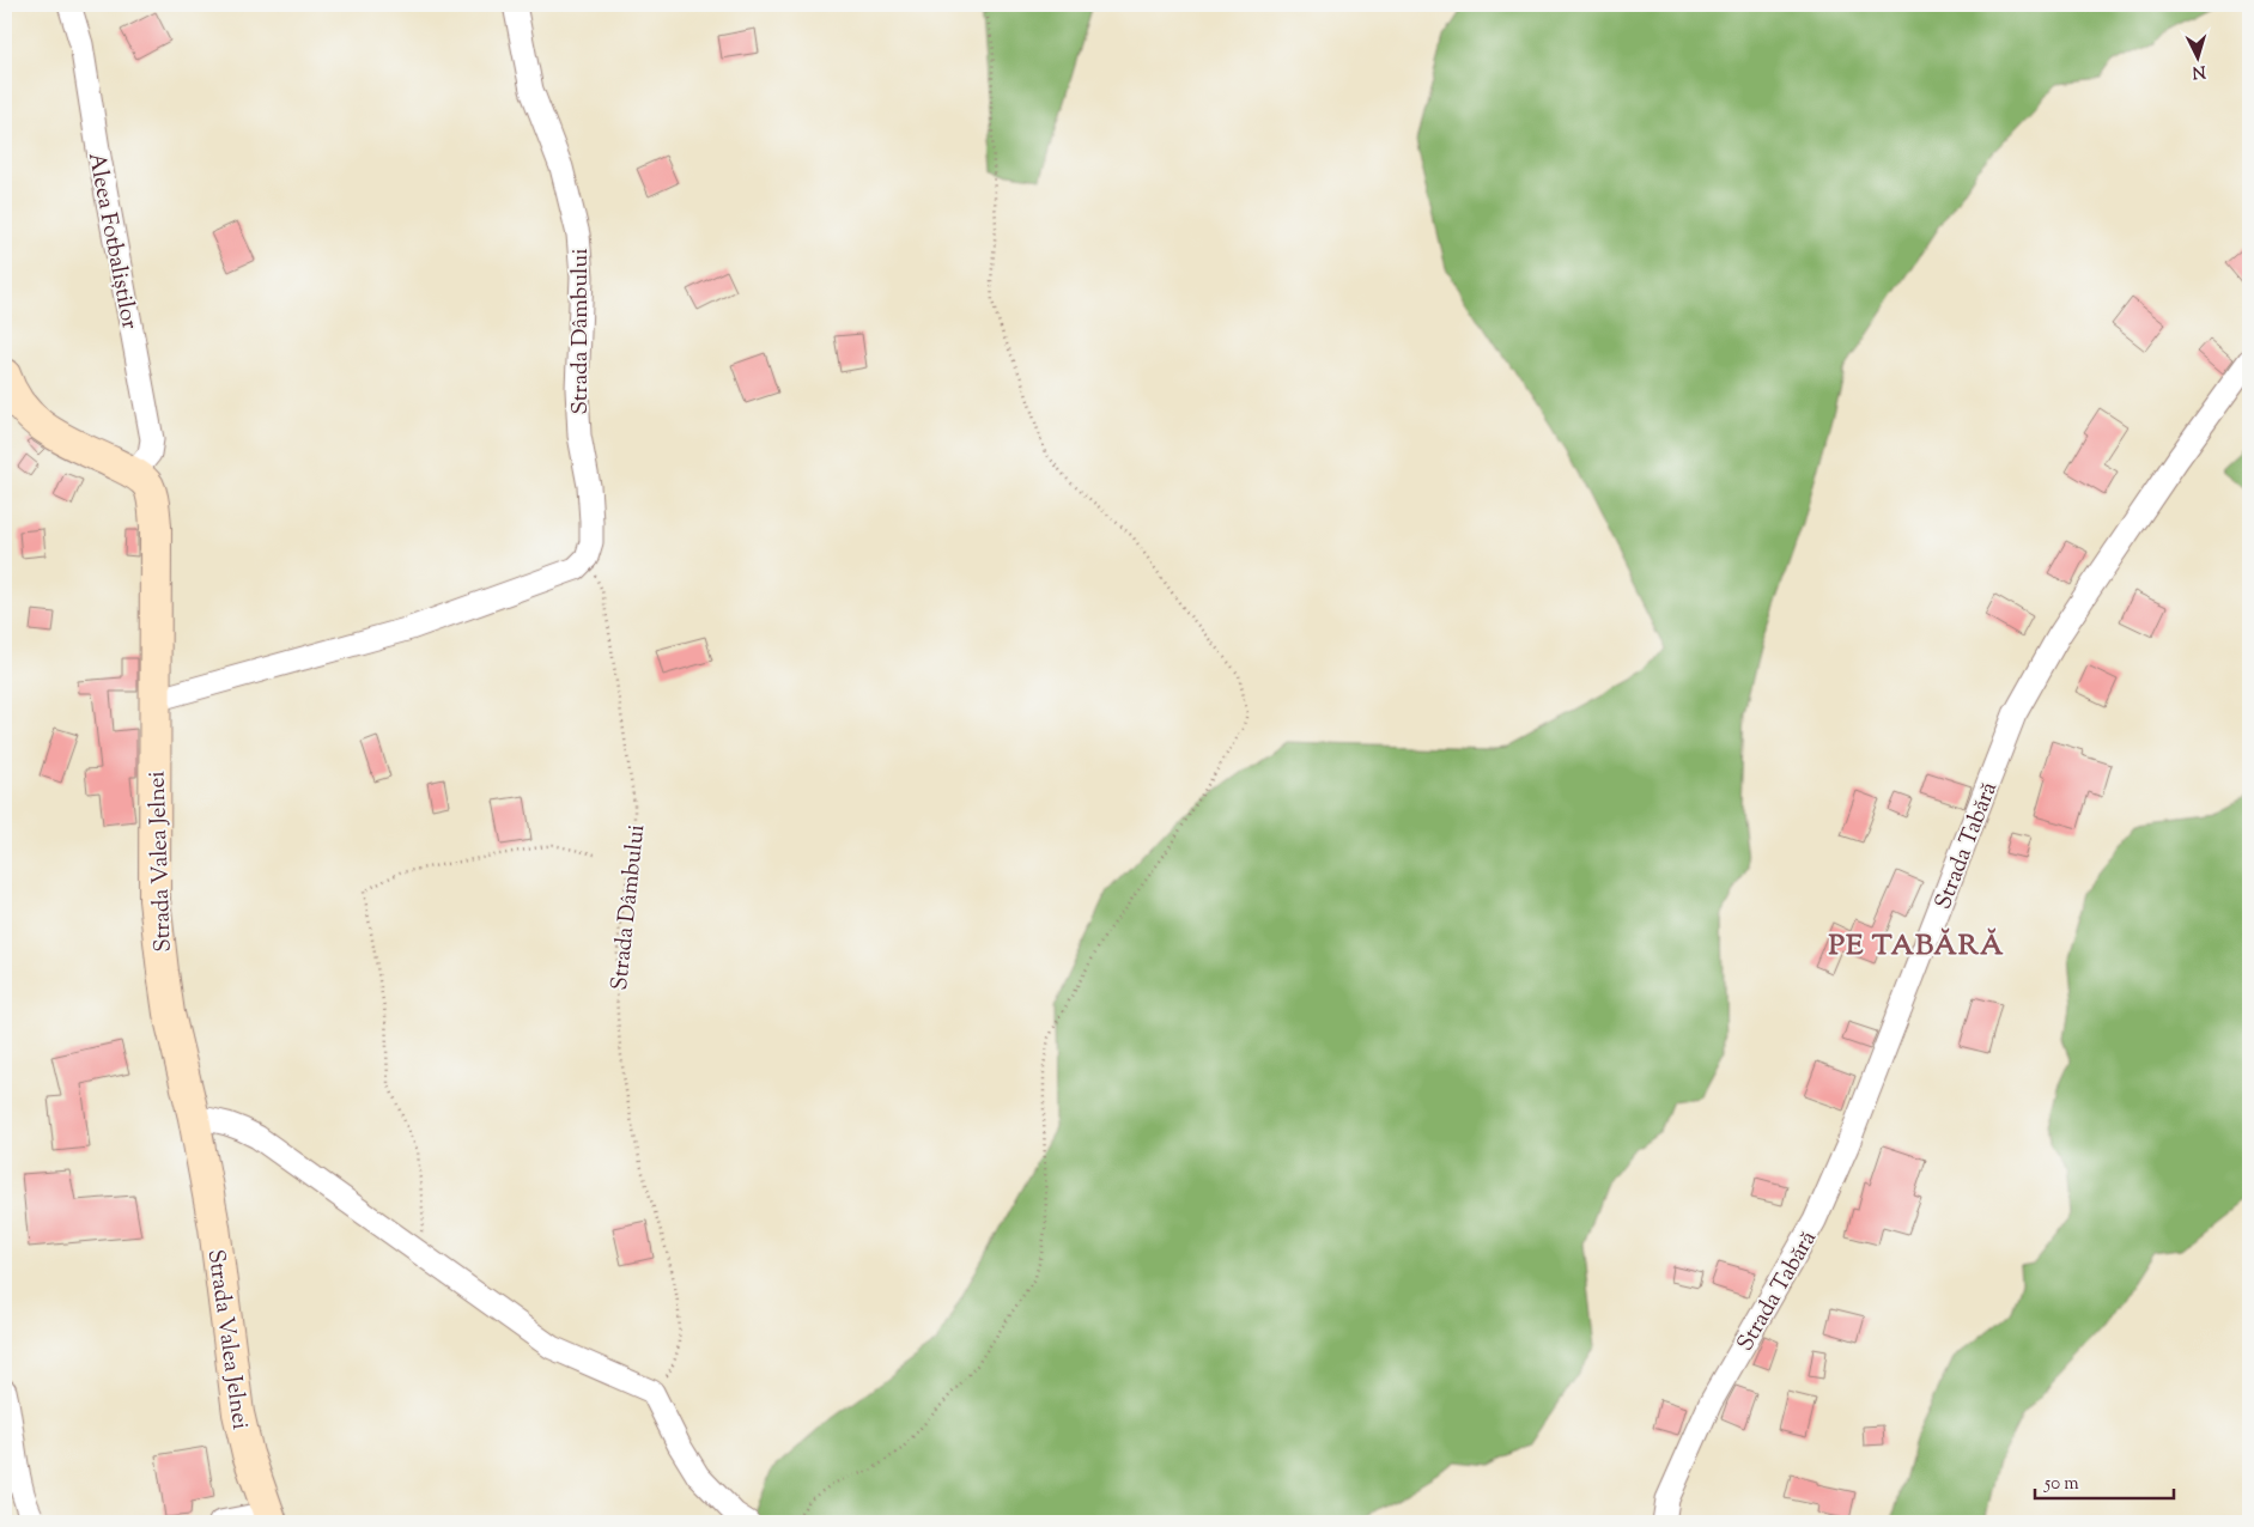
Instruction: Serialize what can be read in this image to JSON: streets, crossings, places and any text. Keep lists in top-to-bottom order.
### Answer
{
  "streets": {
    "main road": ["Strada Valea Jelnei"],
    "street": ["Aleea Fotbaliștilor", "Strada Dâmbului", "Strada Tabără"]
  },
  "crossings": [
    ["Aleea Fotbaliștilor", "Strada Valea Jelnei"]
  ],
  "districts": ["PE TABĂRĂ"],
  "scale_bar": "50 m",
  "north": "bottom"
}
